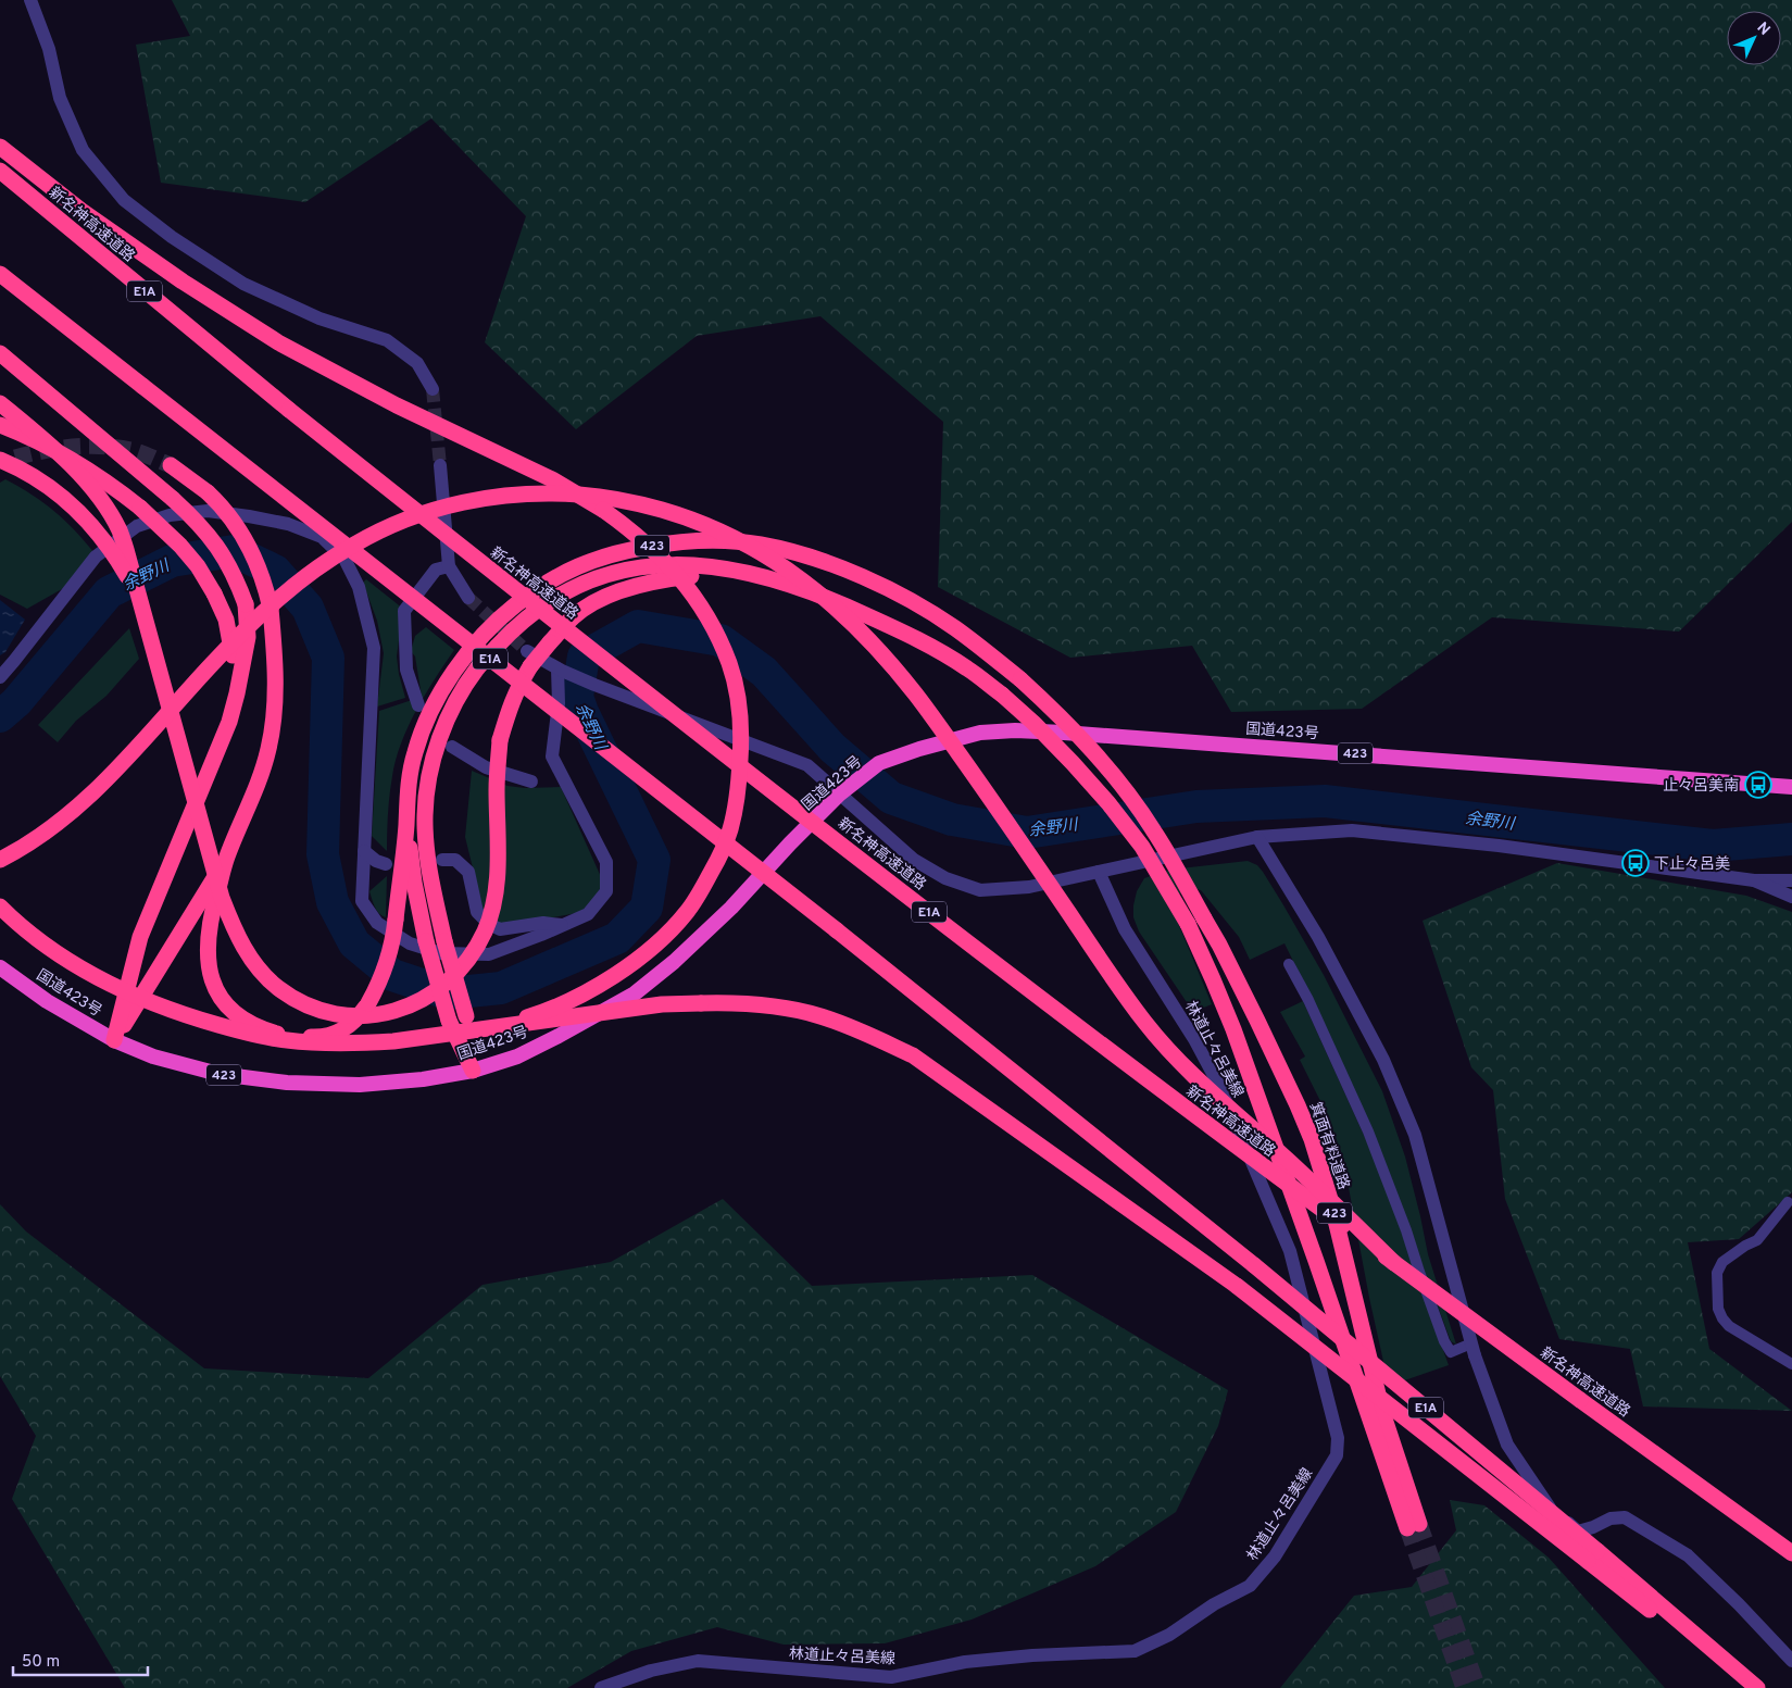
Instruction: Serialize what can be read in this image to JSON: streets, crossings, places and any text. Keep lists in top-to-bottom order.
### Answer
{
  "streets": {
    "highway": [
      "新名神高速道路",
      "E1A",
      "423",
      "国道423号",
      "箕面有料道路"
    ],
    "street": ["林道止々呂美線"]
  },
  "crossings": [
    ["423", "国道423号"],
    ["423", "箕面有料道路"]
  ],
  "water": ["余野川"],
  "places": {
    "bus stop": ["止々呂美南", "下止々呂美"]
  },
  "scale_bar": "50 m",
  "north": "top right"
}
